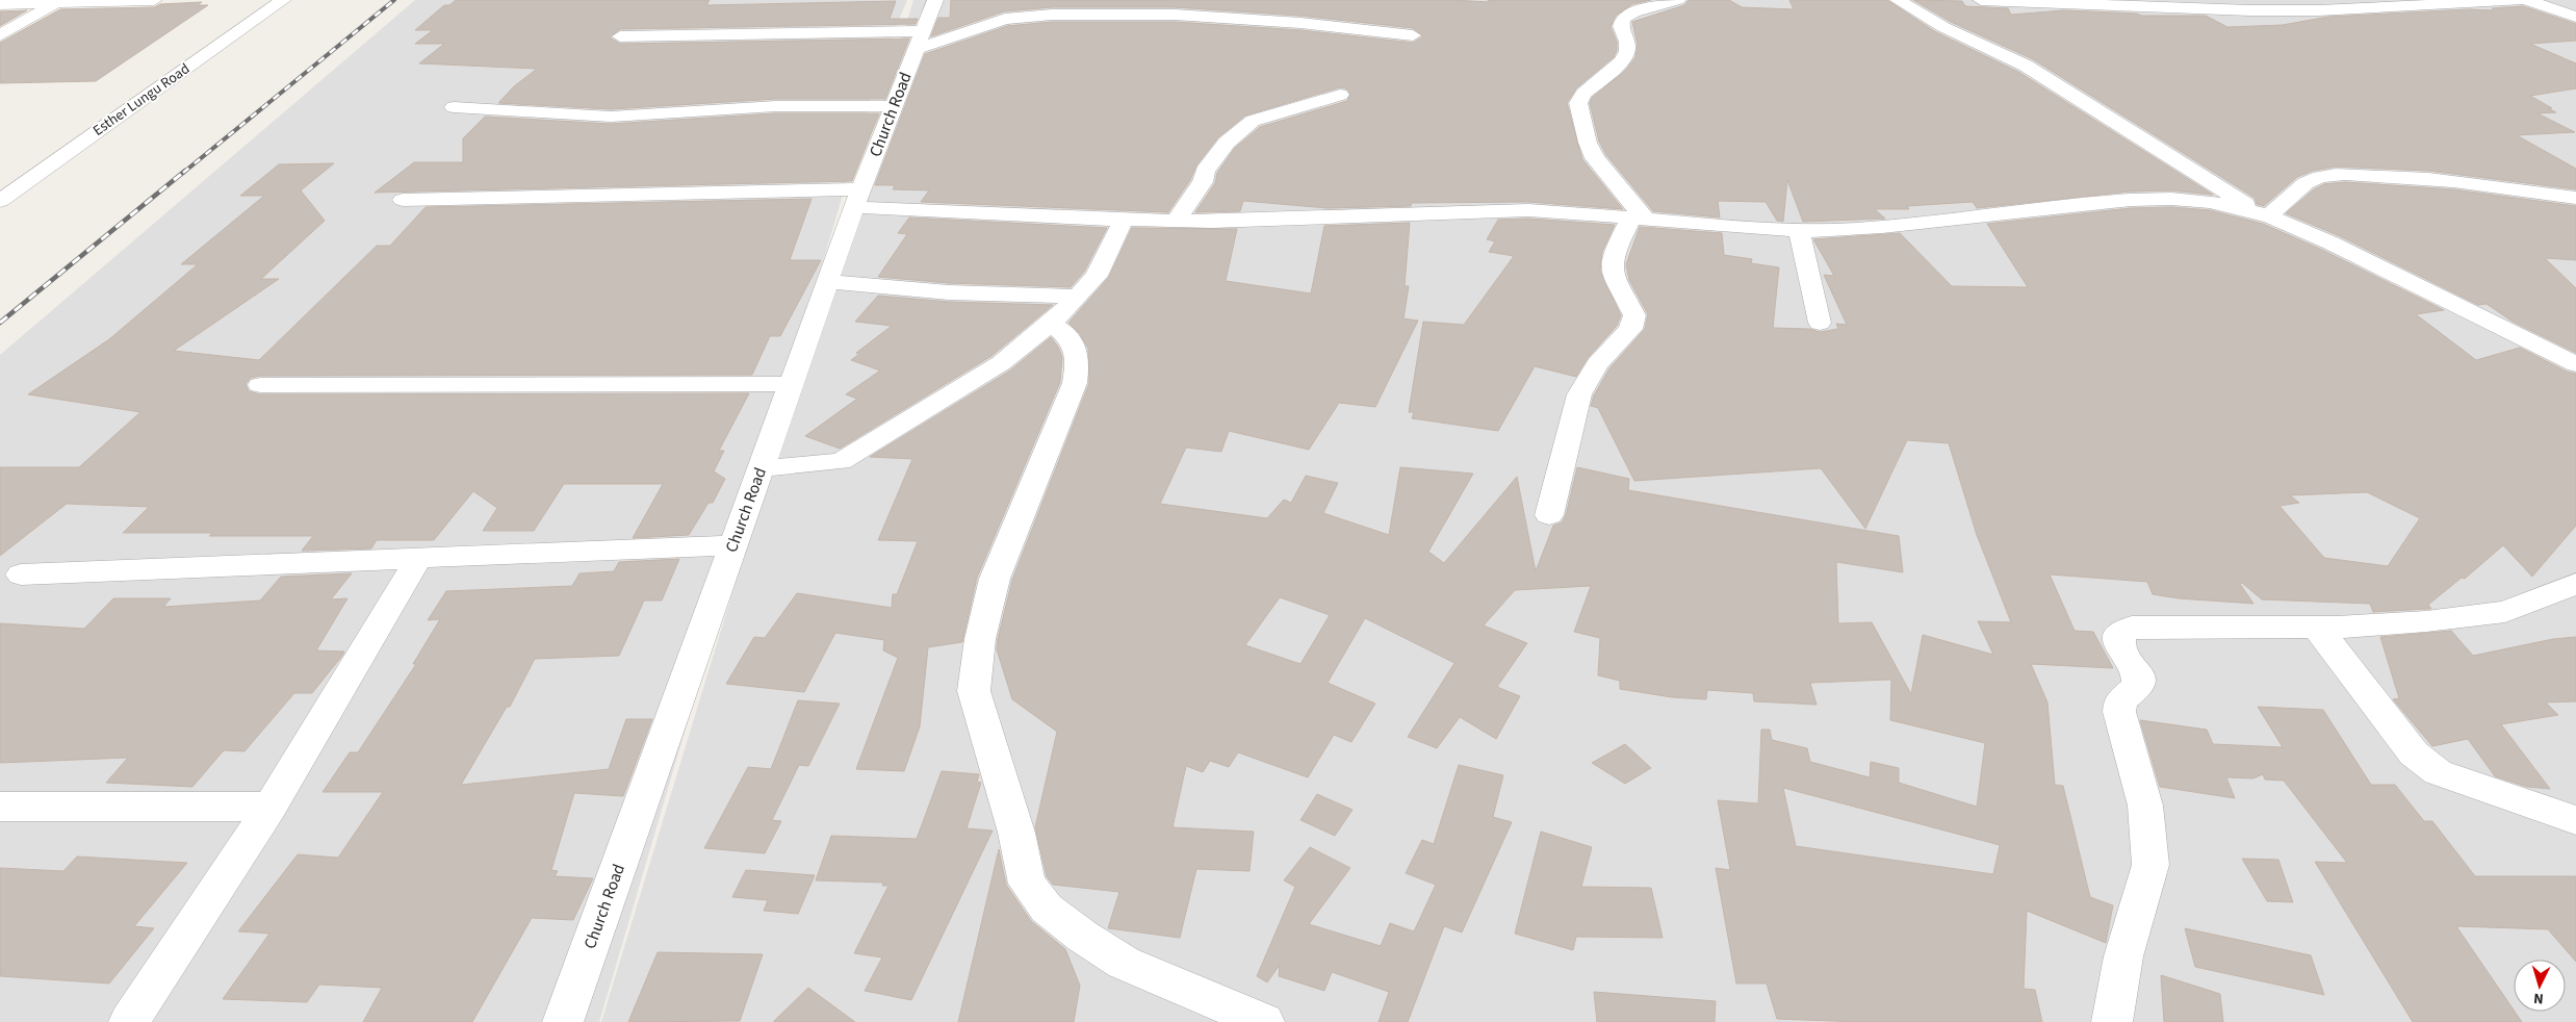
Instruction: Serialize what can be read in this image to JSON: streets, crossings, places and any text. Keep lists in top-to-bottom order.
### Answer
{
  "streets": {
    "street": ["Esther Lungu Road", "Church Road"]
  },
  "north": "bottom"
}
